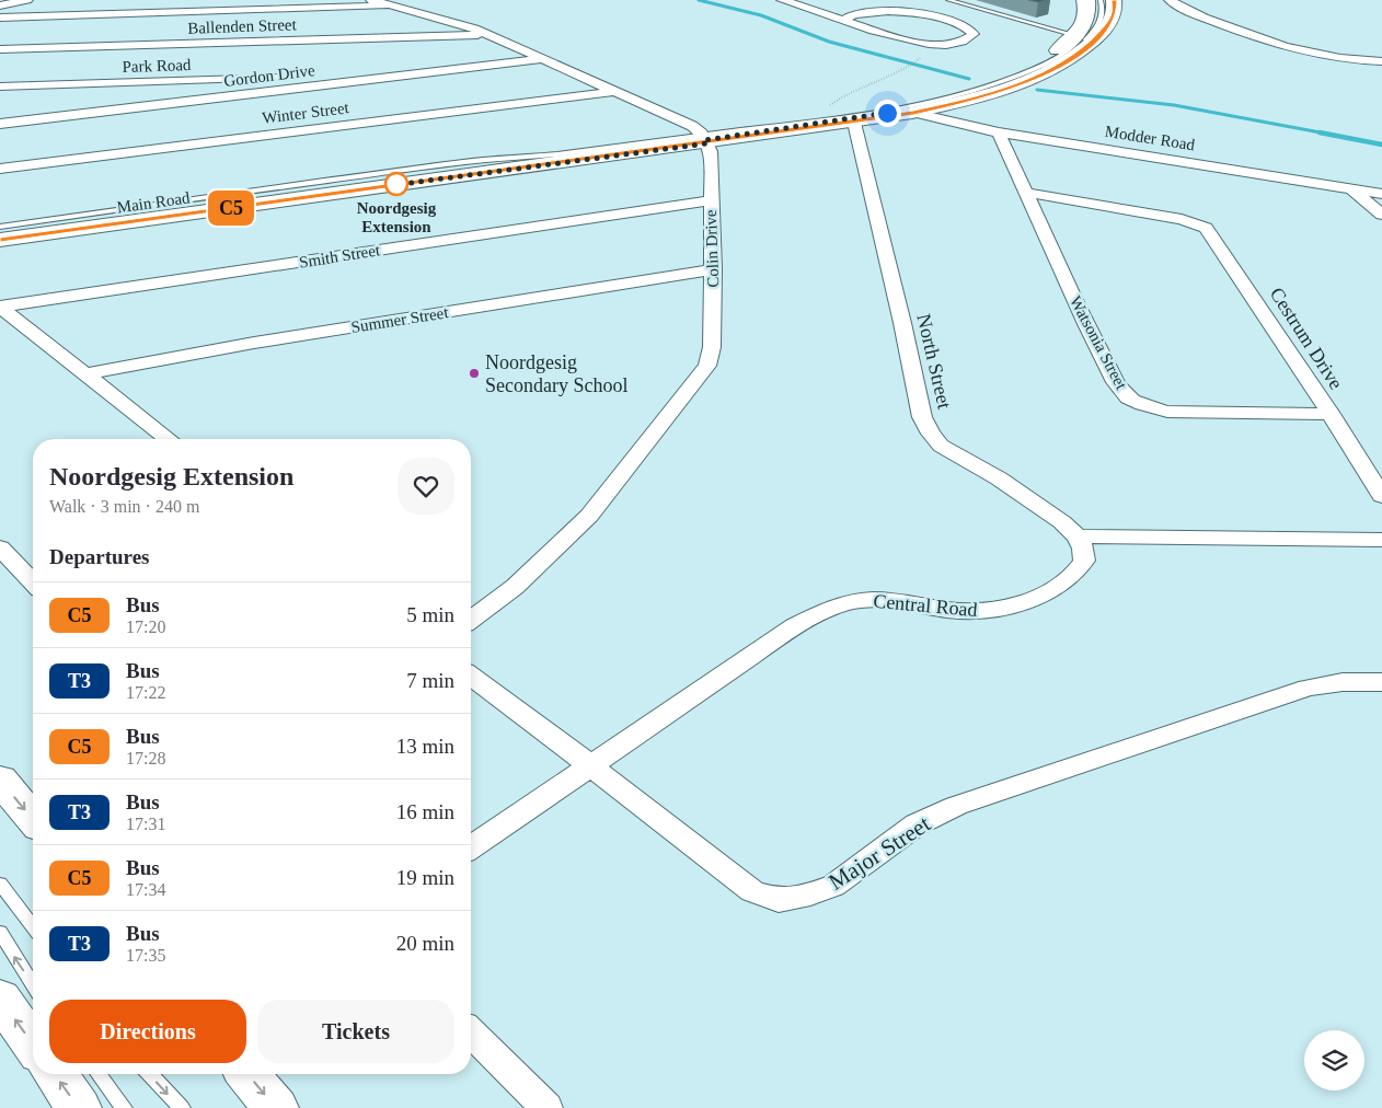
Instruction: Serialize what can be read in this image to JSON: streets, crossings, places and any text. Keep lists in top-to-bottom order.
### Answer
{
  "streets": {
    "main road": ["Main Road"],
    "street": [
      "Ballenden Street",
      "Park Road",
      "Gordon Drive",
      "Winter Street",
      "Modder Road",
      "Colin Drive",
      "Smith Street",
      "Summer Street",
      "Cestrum Drive",
      "Watsonia Street",
      "North Street",
      "Central Road",
      "Major Street"
    ]
  },
  "crossings": [
    ["Park Road", "Gordon Drive"],
    ["Modder Road", "Watsonia Street"],
    ["Main Road", "Colin Drive"],
    ["Colin Drive", "Smith Street"],
    ["Colin Drive", "Summer Street"],
    ["Cestrum Drive", "Watsonia Street"],
    ["North Street", "Central Road"],
    ["Central Road", "Major Street"]
  ],
  "places": ["Noordgesig Extension", "Noordgesig Secondary School"],
  "lines": ["bus line C5"],
  "page": {
    "on_map": "C5",
    "heading": [
      ["Noordgesig Extension", "Walk · 3 min · 240 m"],
      "Departures"
    ],
    "list": [
      {
        "mark": "C5",
        "name": "Bus",
        "note": "17:20",
        "value": "5 min"
      },
      {
        "mark": "T3",
        "name": "Bus",
        "note": "17:22",
        "value": "7 min"
      },
      {
        "mark": "C5",
        "name": "Bus",
        "note": "17:28",
        "value": "13 min"
      },
      {
        "mark": "T3",
        "name": "Bus",
        "note": "17:31",
        "value": "16 min"
      },
      {
        "mark": "C5",
        "name": "Bus",
        "note": "17:34",
        "value": "19 min"
      },
      {
        "mark": "T3",
        "name": "Bus",
        "note": "17:35",
        "value": "20 min"
      }
    ],
    "buttons": ["Directions", "Tickets"]
  }
}
